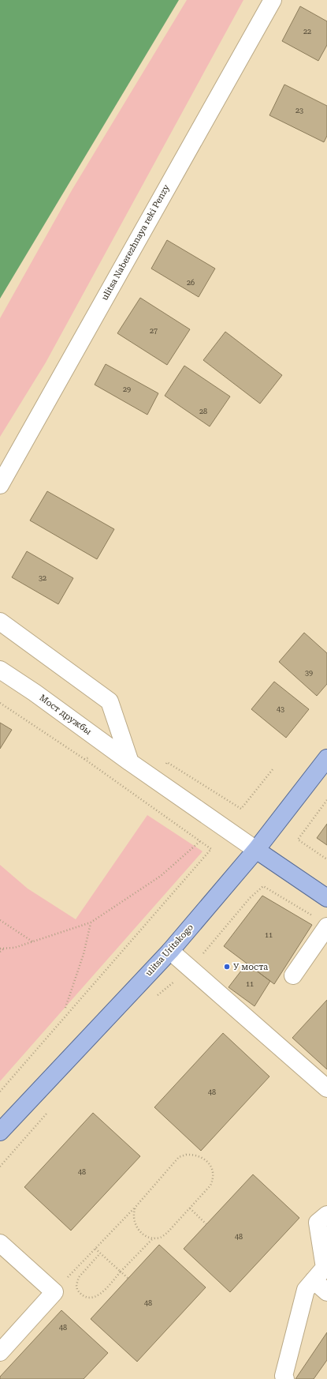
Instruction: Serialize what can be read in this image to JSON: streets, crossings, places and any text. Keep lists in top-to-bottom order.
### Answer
{
  "streets": {
    "main road": ["ulitsa Uritskogo"],
    "street": ["ulitsa Naberezhnaya reki Penzy", "Мост дружбы"]
  },
  "crossings": [
    ["Мост дружбы", "ulitsa Uritskogo"]
  ],
  "places": ["У моста"],
  "house_numbers": [
    "22",
    "23",
    "26",
    "27",
    "29",
    "28",
    "32",
    "39",
    "43",
    "11",
    "11",
    "48",
    "48",
    "48",
    "48",
    "48"
  ]
}
